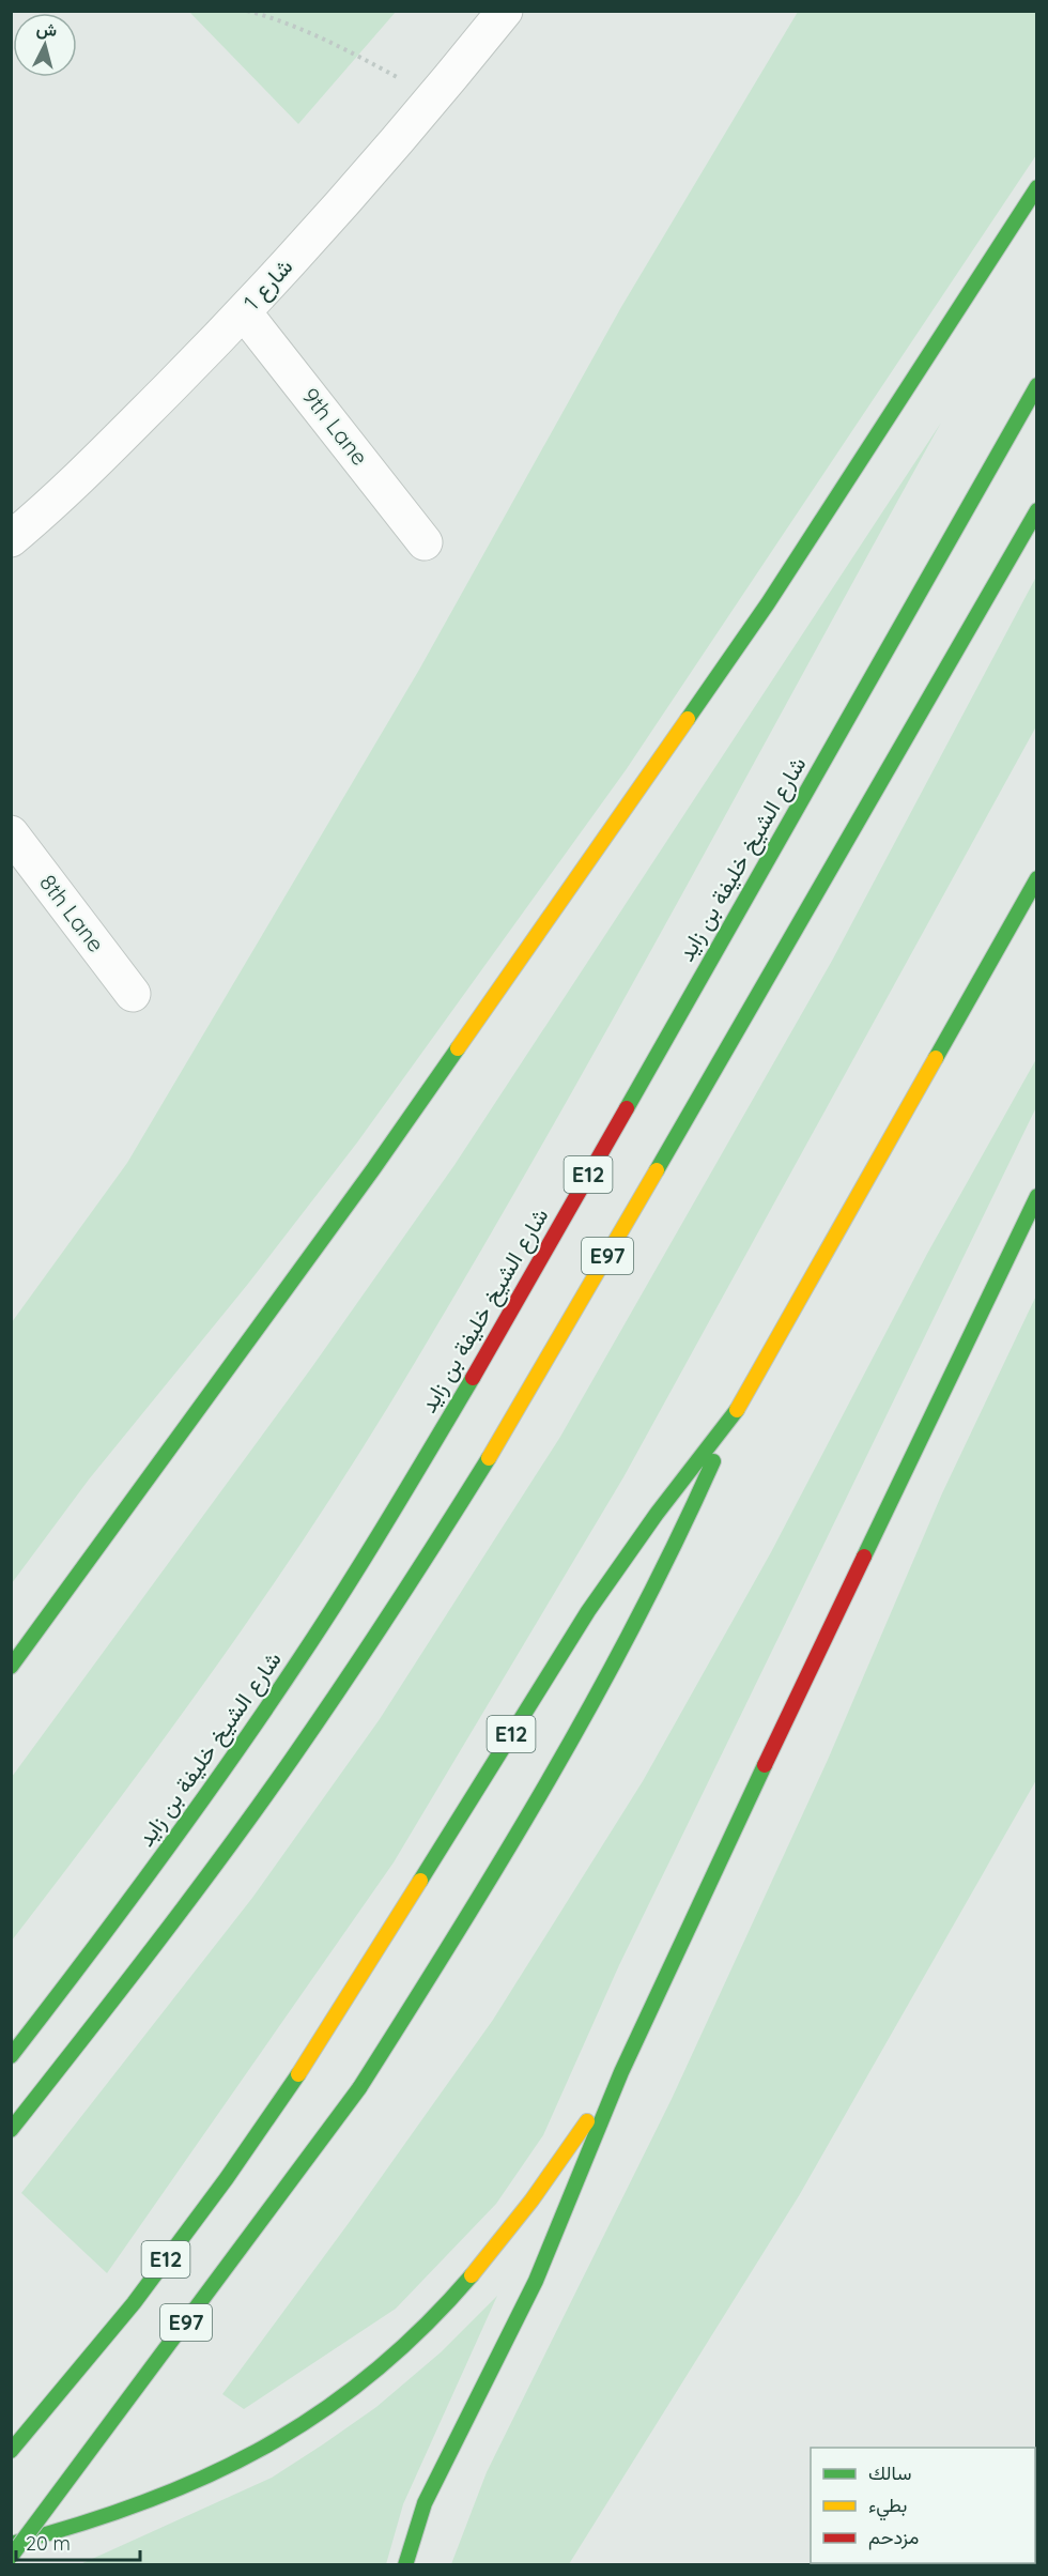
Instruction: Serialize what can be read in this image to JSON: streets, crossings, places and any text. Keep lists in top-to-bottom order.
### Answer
{
  "streets": {
    "highway": ["شارع الشيخ خليفة بن زايد", "E12", "E97"],
    "street": ["شارع 1", "9th Lane", "8th Lane"]
  },
  "crossings": [
    ["شارع 1", "9th Lane"],
    ["E12", "E97"]
  ],
  "legend": ["سالك", "بطيء", "مزدحم"],
  "scale_bar": "20 m",
  "north": "top"
}
